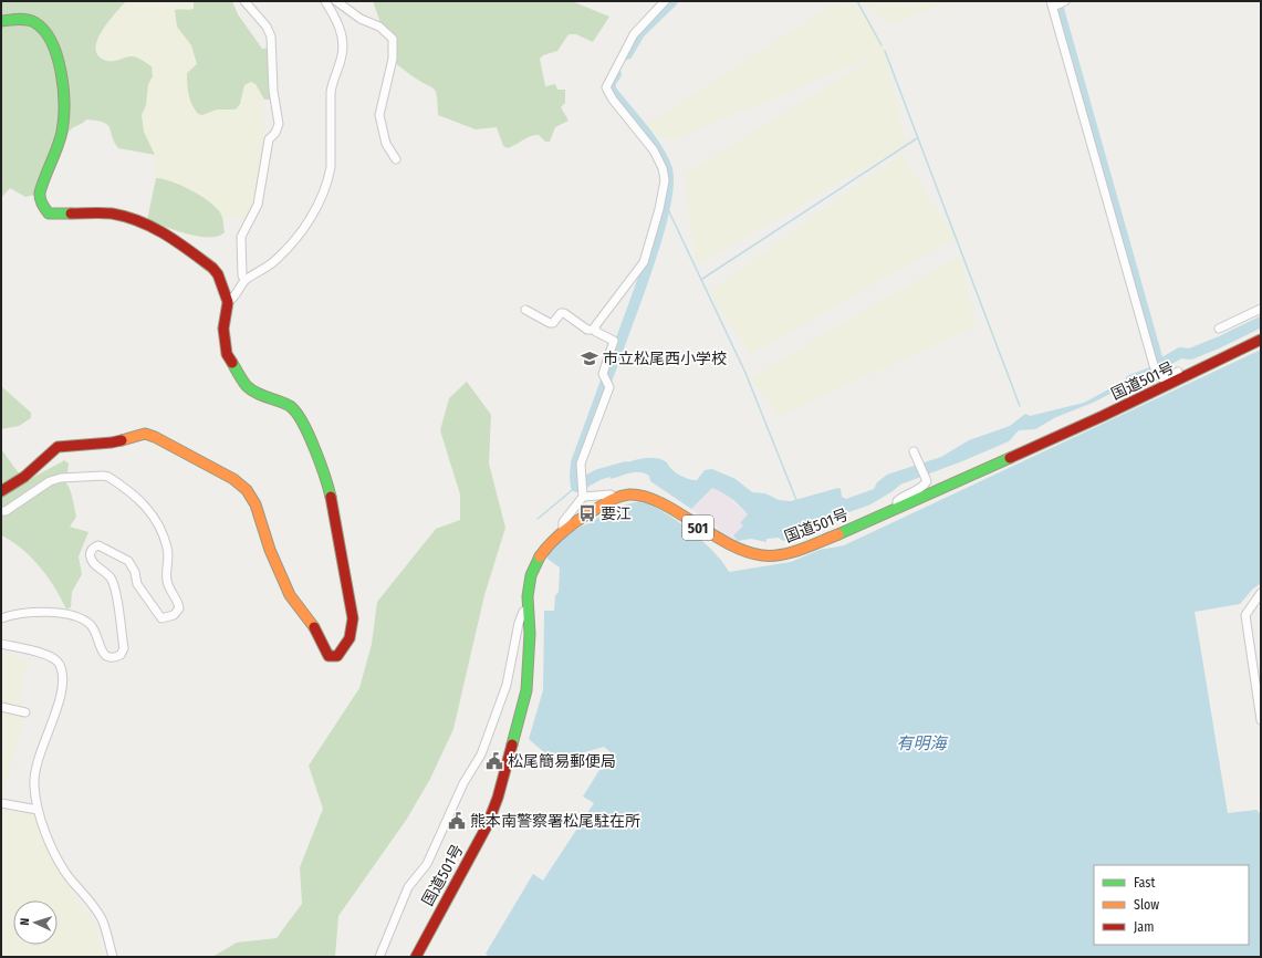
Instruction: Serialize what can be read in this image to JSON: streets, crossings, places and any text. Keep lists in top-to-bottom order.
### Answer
{
  "streets": {
    "main road": ["国道501号", "501"]
  },
  "water": ["有明海"],
  "places": {
    "school or university": ["市立松尾西小学校"],
    "bus stop": ["要江"],
    "public building": ["松尾簡易郵便局", "熊本南警察署松尾駐在所"]
  },
  "legend": ["Fast", "Slow", "Jam"],
  "north": "left"
}
